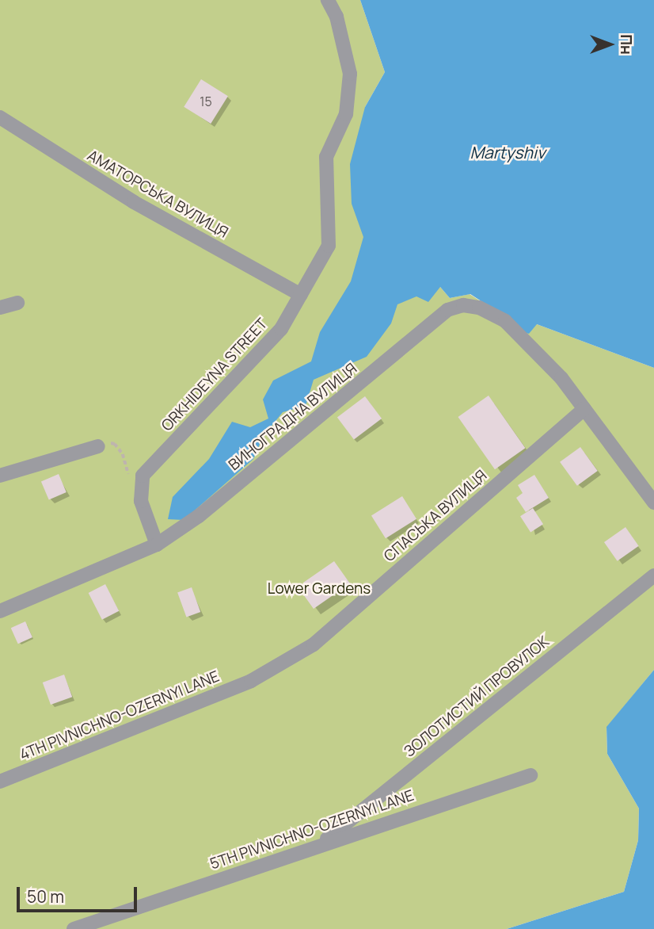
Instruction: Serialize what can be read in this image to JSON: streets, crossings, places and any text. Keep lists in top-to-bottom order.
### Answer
{
  "streets": {
    "street": [
      "АМАТОРСЬКА ВУЛИЦЯ",
      "ORKHIDEYNA STREET",
      "ВИНОГРАДНА ВУЛИЦЯ",
      "СПАСЬКА ВУЛИЦЯ",
      "ЗОЛОТИСТИЙ ПРОВУЛОК",
      "4TH PIVNICHNO-OZERNYI LANE",
      "5TH PIVNICHNO-OZERNYI LANE"
    ]
  },
  "crossings": [
    ["АМАТОРСЬКА ВУЛИЦЯ", "ORKHIDEYNA STREET"],
    ["ВИНОГРАДНА ВУЛИЦЯ", "СПАСЬКА ВУЛИЦЯ"],
    ["СПАСЬКА ВУЛИЦЯ", "4TH PIVNICHNO-OZERNYI LANE"],
    ["ЗОЛОТИСТИЙ ПРОВУЛОК", "5TH PIVNICHNO-OZERNYI LANE"]
  ],
  "water": ["Martyshiv"],
  "parks": ["Lower Gardens"],
  "house_numbers": ["15"],
  "scale_bar": "50 m",
  "north": "right"
}
